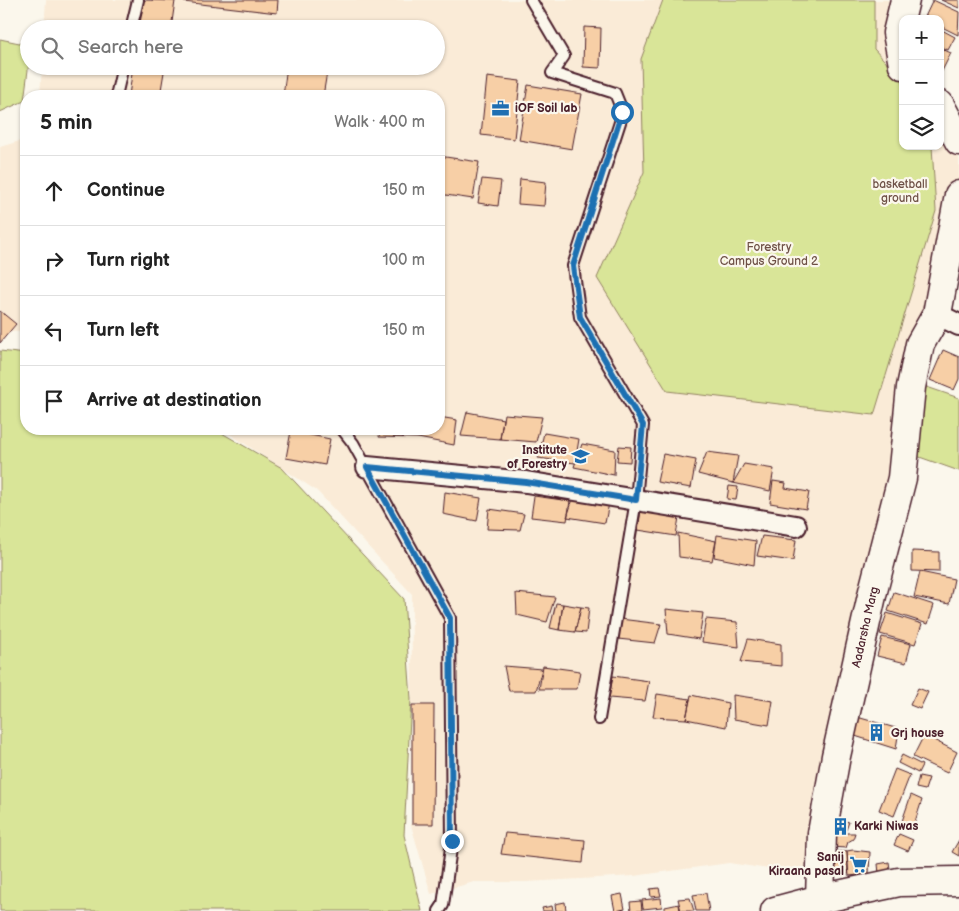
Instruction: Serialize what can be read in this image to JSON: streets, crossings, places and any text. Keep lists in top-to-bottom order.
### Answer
{
  "streets": {
    "main road": ["Aadarsha Marg"]
  },
  "parks": ["basketball ground", "Forestry Campus Ground 2"],
  "places": {
    "office": ["iOF Soil lab"],
    "school or university": ["Institute of Forestry"],
    "building": ["Grj house", "Karki Niwas"],
    "supermarket": ["Sanij Kiraana pasal"]
  },
  "page": {
    "map_buttons": ["+", "−"],
    "search": "Search here",
    "heading": ["5 min", "Walk · 400 m"],
    "list": [
      ["Continue", "150 m"],
      ["Turn right", "100 m"],
      ["Turn left", "150 m"],
      "Arrive at destination"
    ]
  }
}
